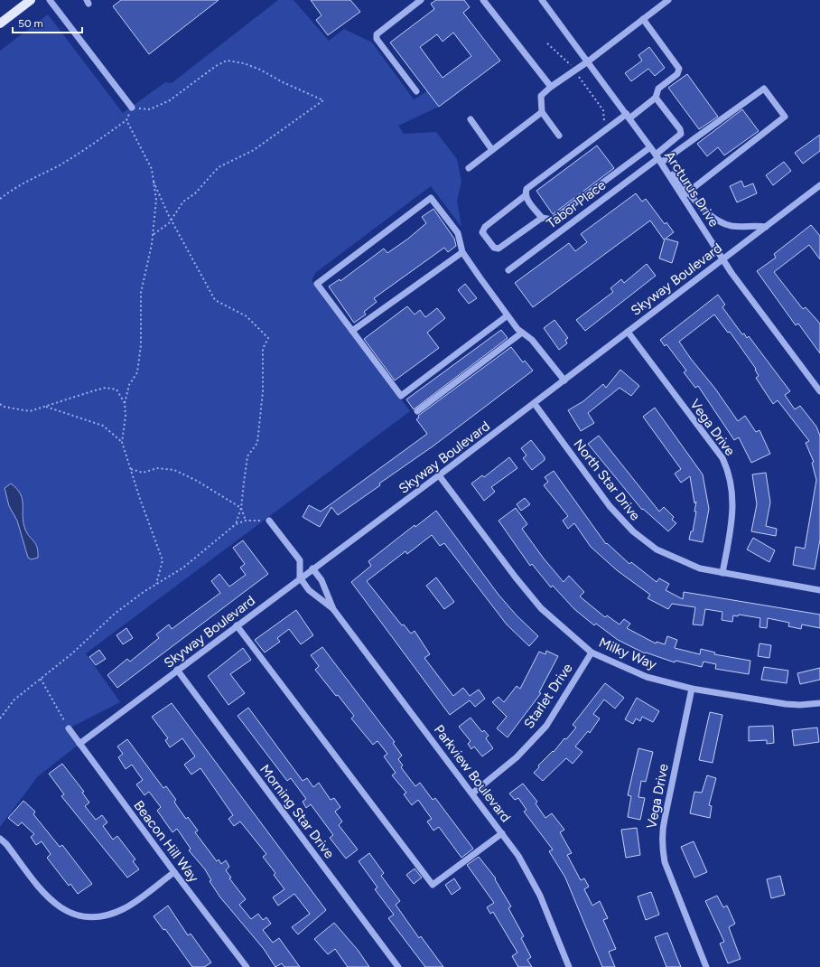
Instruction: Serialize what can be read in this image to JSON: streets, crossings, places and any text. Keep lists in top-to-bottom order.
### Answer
{
  "streets": {
    "street": [
      "Arcturus Drive",
      "Tabor Place",
      "Skyway Boulevard",
      "Vega Drive",
      "North Star Drive",
      "Milky Way",
      "Starlet Drive",
      "Parkview Boulevard",
      "Morning Star Drive",
      "Beacon Hill Way"
    ]
  },
  "crossings": [
    ["Arcturus Drive", "Tabor Place"],
    ["Arcturus Drive", "Skyway Boulevard"],
    ["Skyway Boulevard", "Vega Drive"],
    ["Skyway Boulevard", "North Star Drive"],
    ["Skyway Boulevard", "Milky Way"],
    ["Skyway Boulevard", "Parkview Boulevard"],
    ["Skyway Boulevard", "Morning Star Drive"],
    ["Skyway Boulevard", "Beacon Hill Way"],
    ["Vega Drive", "North Star Drive"],
    ["Vega Drive", "Milky Way"],
    ["Milky Way", "Starlet Drive"],
    ["Starlet Drive", "Parkview Boulevard"]
  ],
  "scale_bar": "50 m"
}
